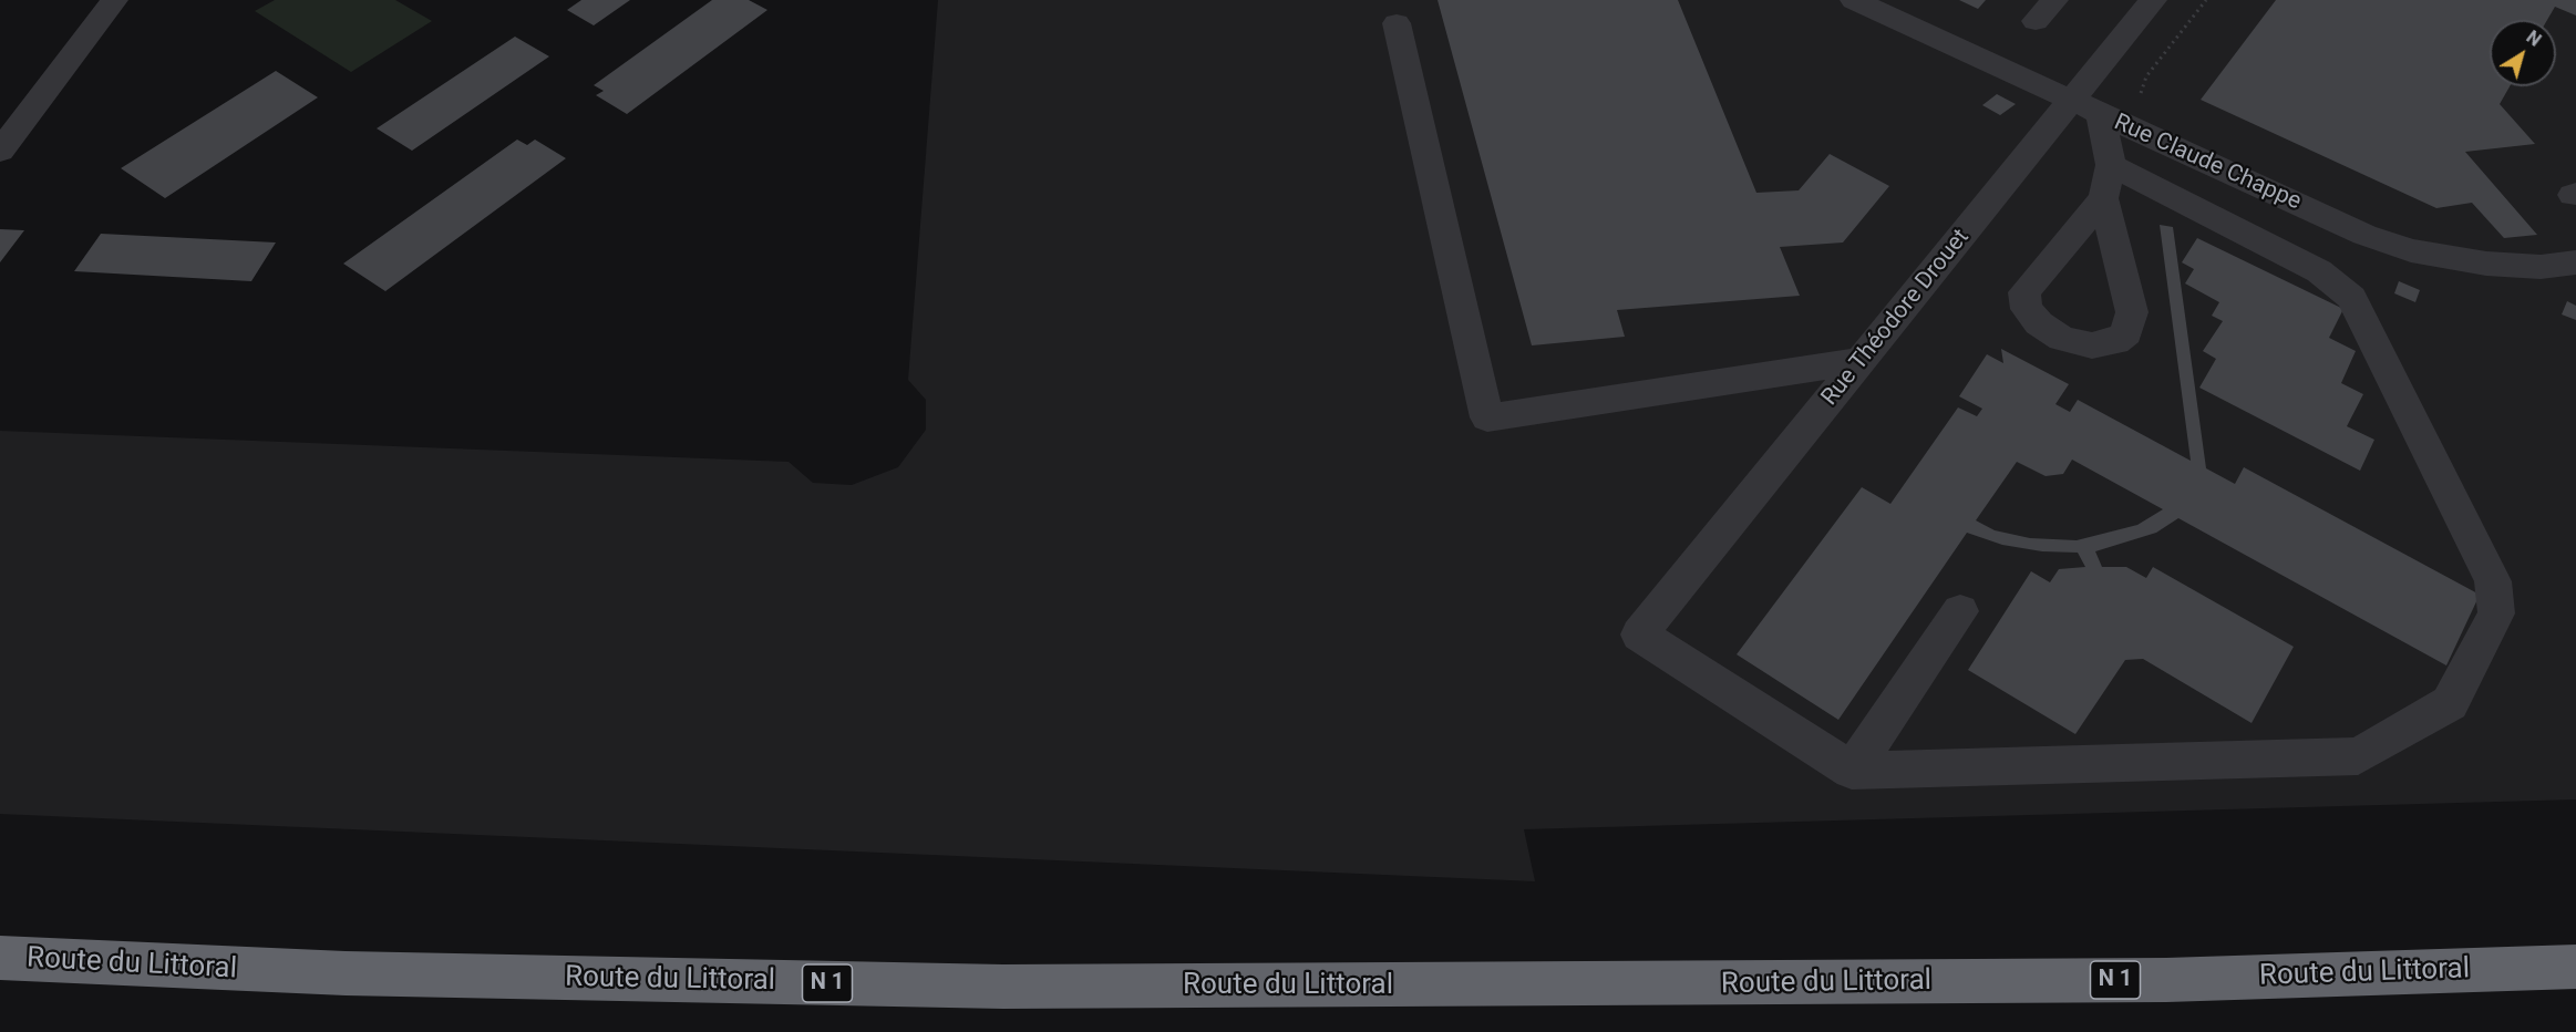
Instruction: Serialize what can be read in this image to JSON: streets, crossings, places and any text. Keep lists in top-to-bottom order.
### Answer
{
  "streets": {
    "highway": ["Route du Littoral", "N 1"],
    "street": ["Rue Claude Chappe", "Rue Théodore Drouet"]
  },
  "crossings": [
    ["Rue Claude Chappe", "Rue Théodore Drouet"]
  ],
  "north": "top right"
}
